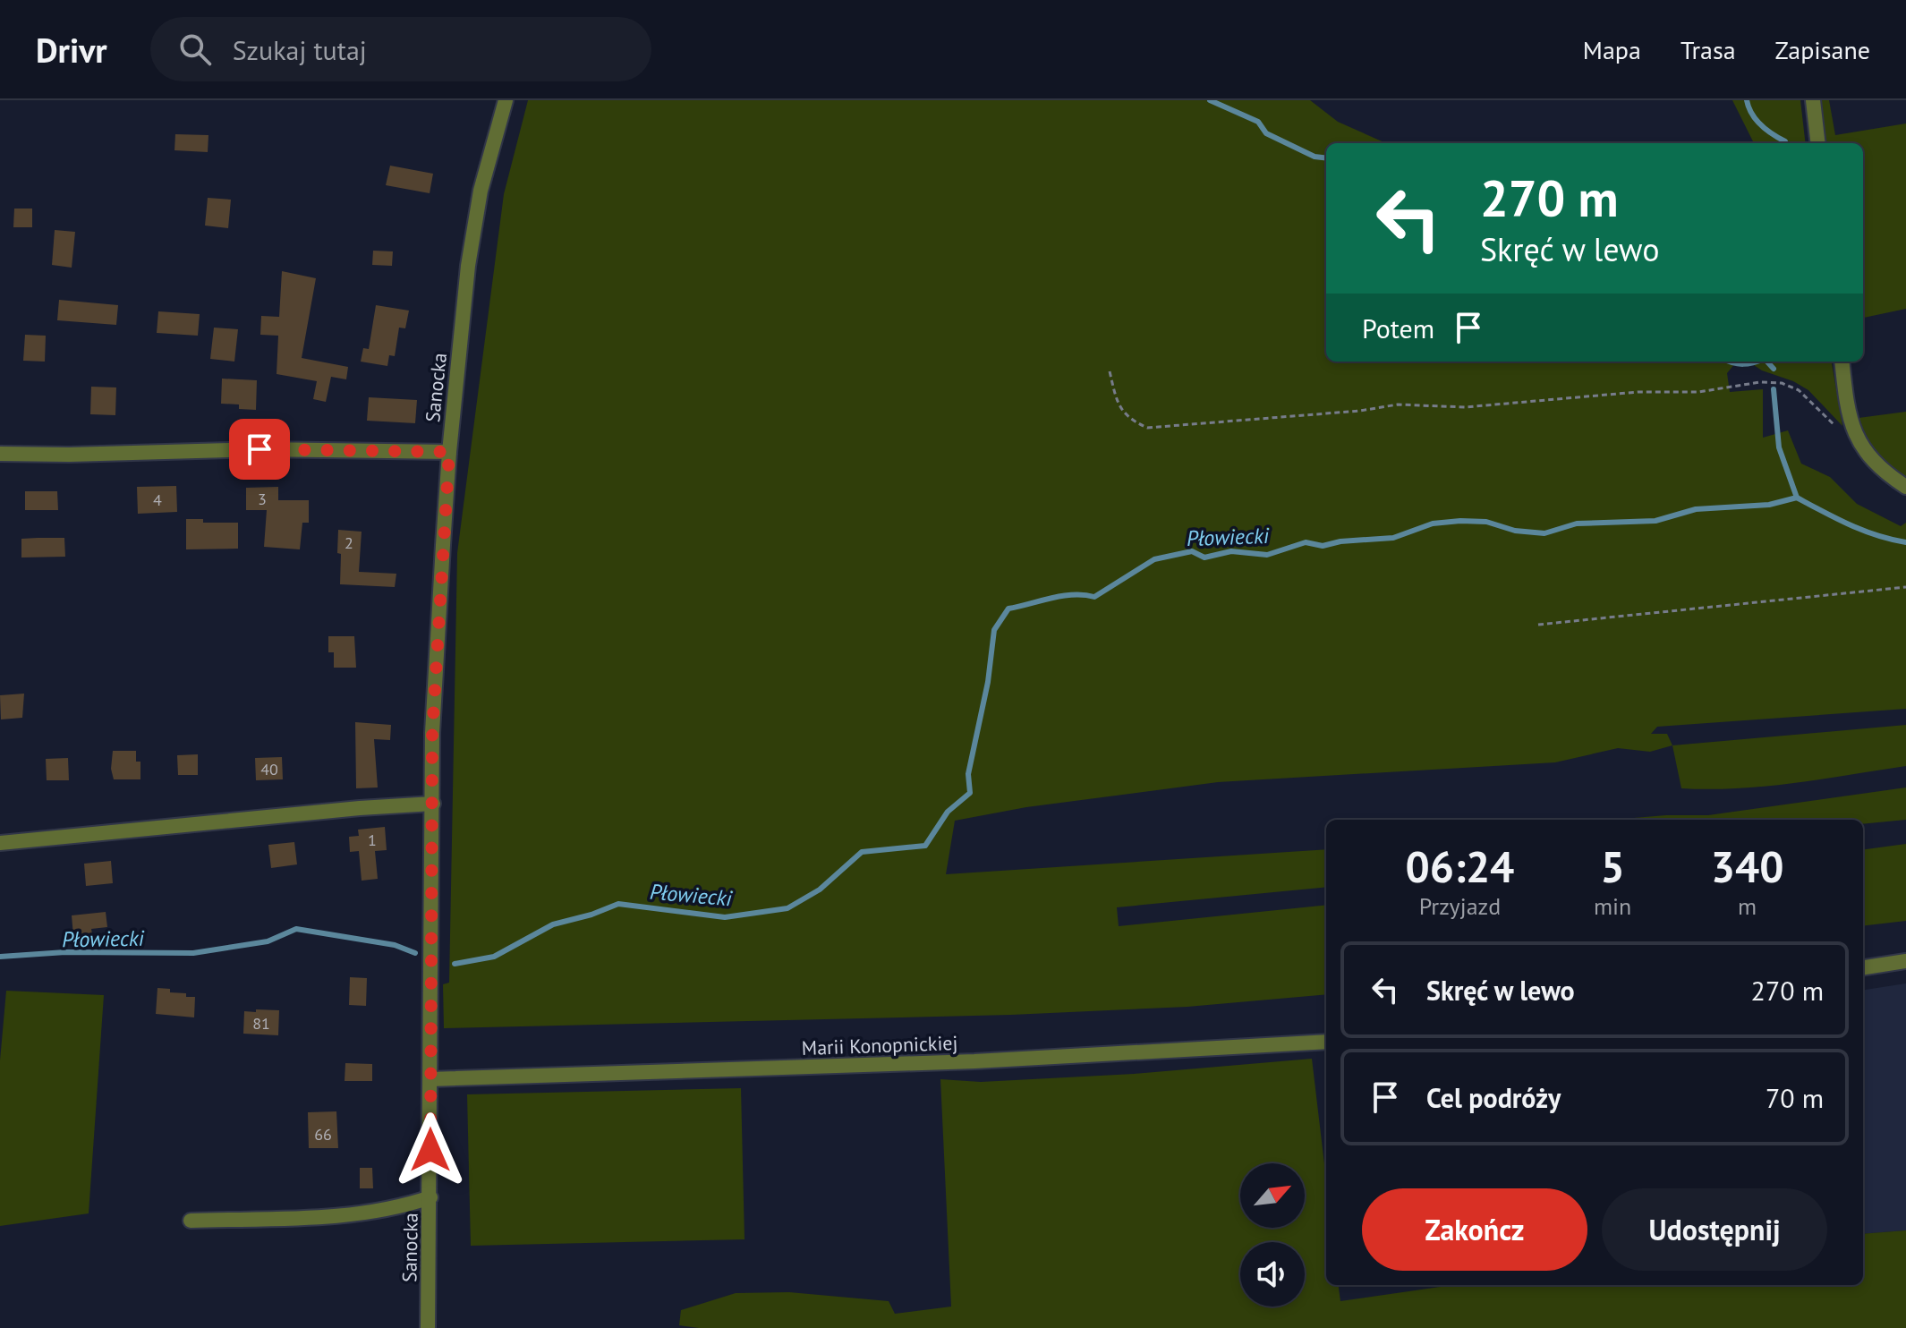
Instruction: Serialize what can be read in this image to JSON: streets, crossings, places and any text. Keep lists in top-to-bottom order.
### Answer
{
  "streets": {
    "street": ["Sanocka", "Marii Konopnickiej"]
  },
  "crossings": [
    ["Sanocka", "Marii Konopnickiej"]
  ],
  "water": ["Płowiecki"],
  "house_numbers": [
    "3",
    "4",
    "2",
    "40",
    "1",
    "81",
    "66"
  ],
  "north": "top right",
  "page": {
    "header": "Drivr",
    "search": "Szukaj tutaj",
    "nav": ["Mapa", "Trasa", "Zapisane"],
    "turn": ["270 m", "Skręć w lewo"],
    "then": "Potem",
    "eta": [
      "06:24",
      "Przyjazd",
      "5",
      "min",
      "340",
      "m"
    ],
    "list": [
      {
        "name": "Skręć w lewo",
        "value": "270 m"
      },
      {
        "name": "Cel podróży",
        "value": "70 m"
      }
    ],
    "buttons": ["Zakończ", "Udostępnij"]
  }
}
